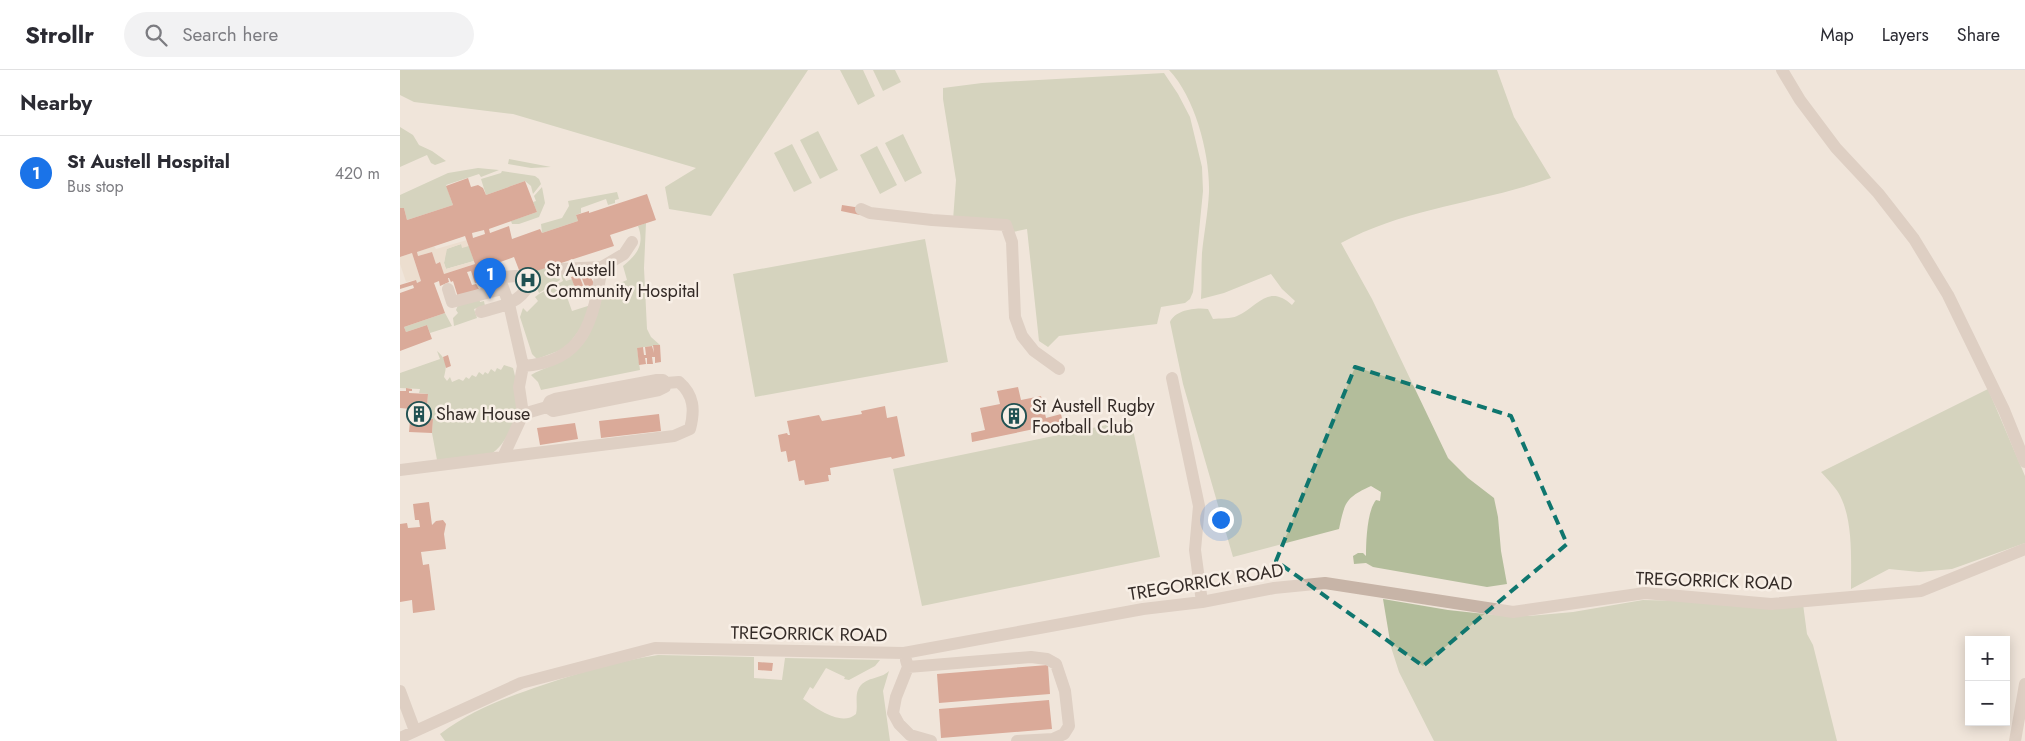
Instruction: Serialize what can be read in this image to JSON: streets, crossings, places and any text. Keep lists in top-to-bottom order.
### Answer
{
  "streets": {
    "street": ["TREGORRICK ROAD"]
  },
  "places": {
    "hospital": ["St Austell Community Hospital"],
    "building": ["Shaw House", "St Austell Rugby Football Club"]
  },
  "page": {
    "header": "Strollr",
    "search": "Search here",
    "nav": ["Map", "Layers", "Share"],
    "heading": "Nearby",
    "list": [
      {
        "mark": "1",
        "name": "St Austell Hospital",
        "note": "Bus stop",
        "value": "420 m"
      }
    ],
    "pins": "1",
    "map_buttons": ["+", "−"]
  }
}
